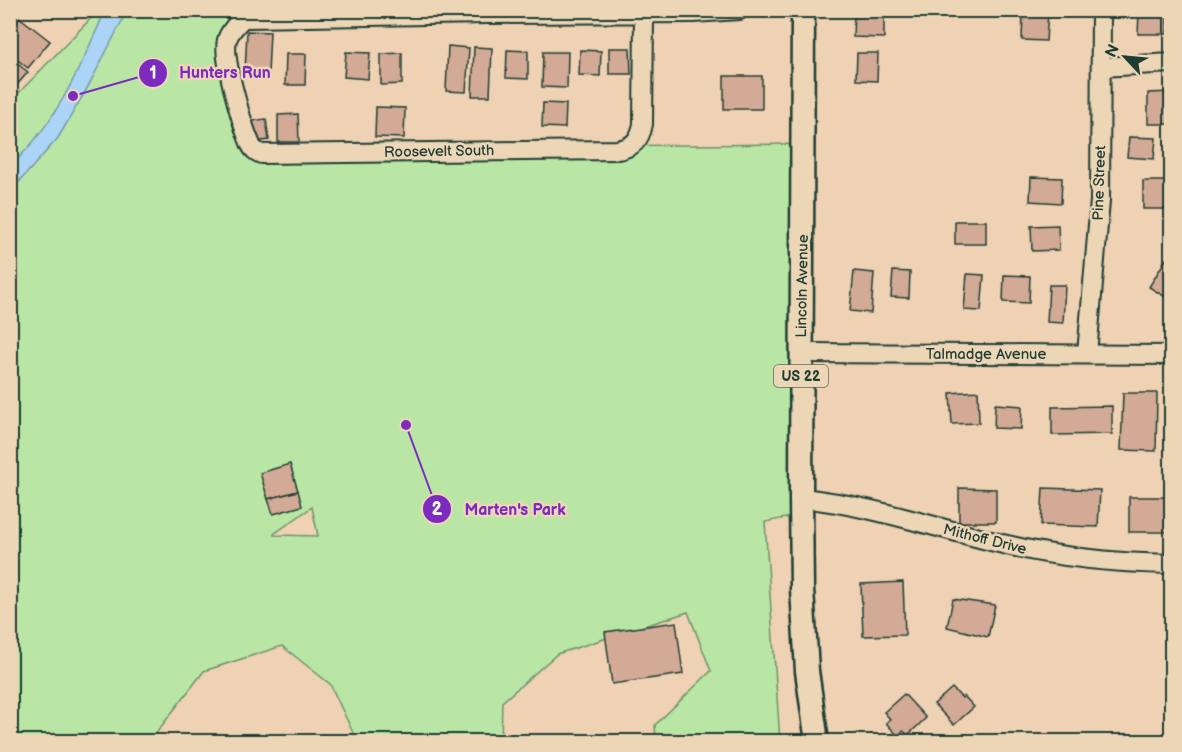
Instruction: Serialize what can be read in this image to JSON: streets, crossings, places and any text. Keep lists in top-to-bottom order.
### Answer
{
  "streets": {
    "main road": ["Lincoln Avenue", "US 22"],
    "street": [
      "Roosevelt South",
      "Pine Street",
      "Talmadge Avenue",
      "Mithoff Drive"
    ]
  },
  "crossings": [
    ["Pine Street", "Talmadge Avenue"],
    ["Lincoln Avenue", "Talmadge Avenue"],
    ["Lincoln Avenue", "Mithoff Drive"]
  ],
  "places": ["Hunters Run", "Marten's Park"],
  "north": "top left"
}
